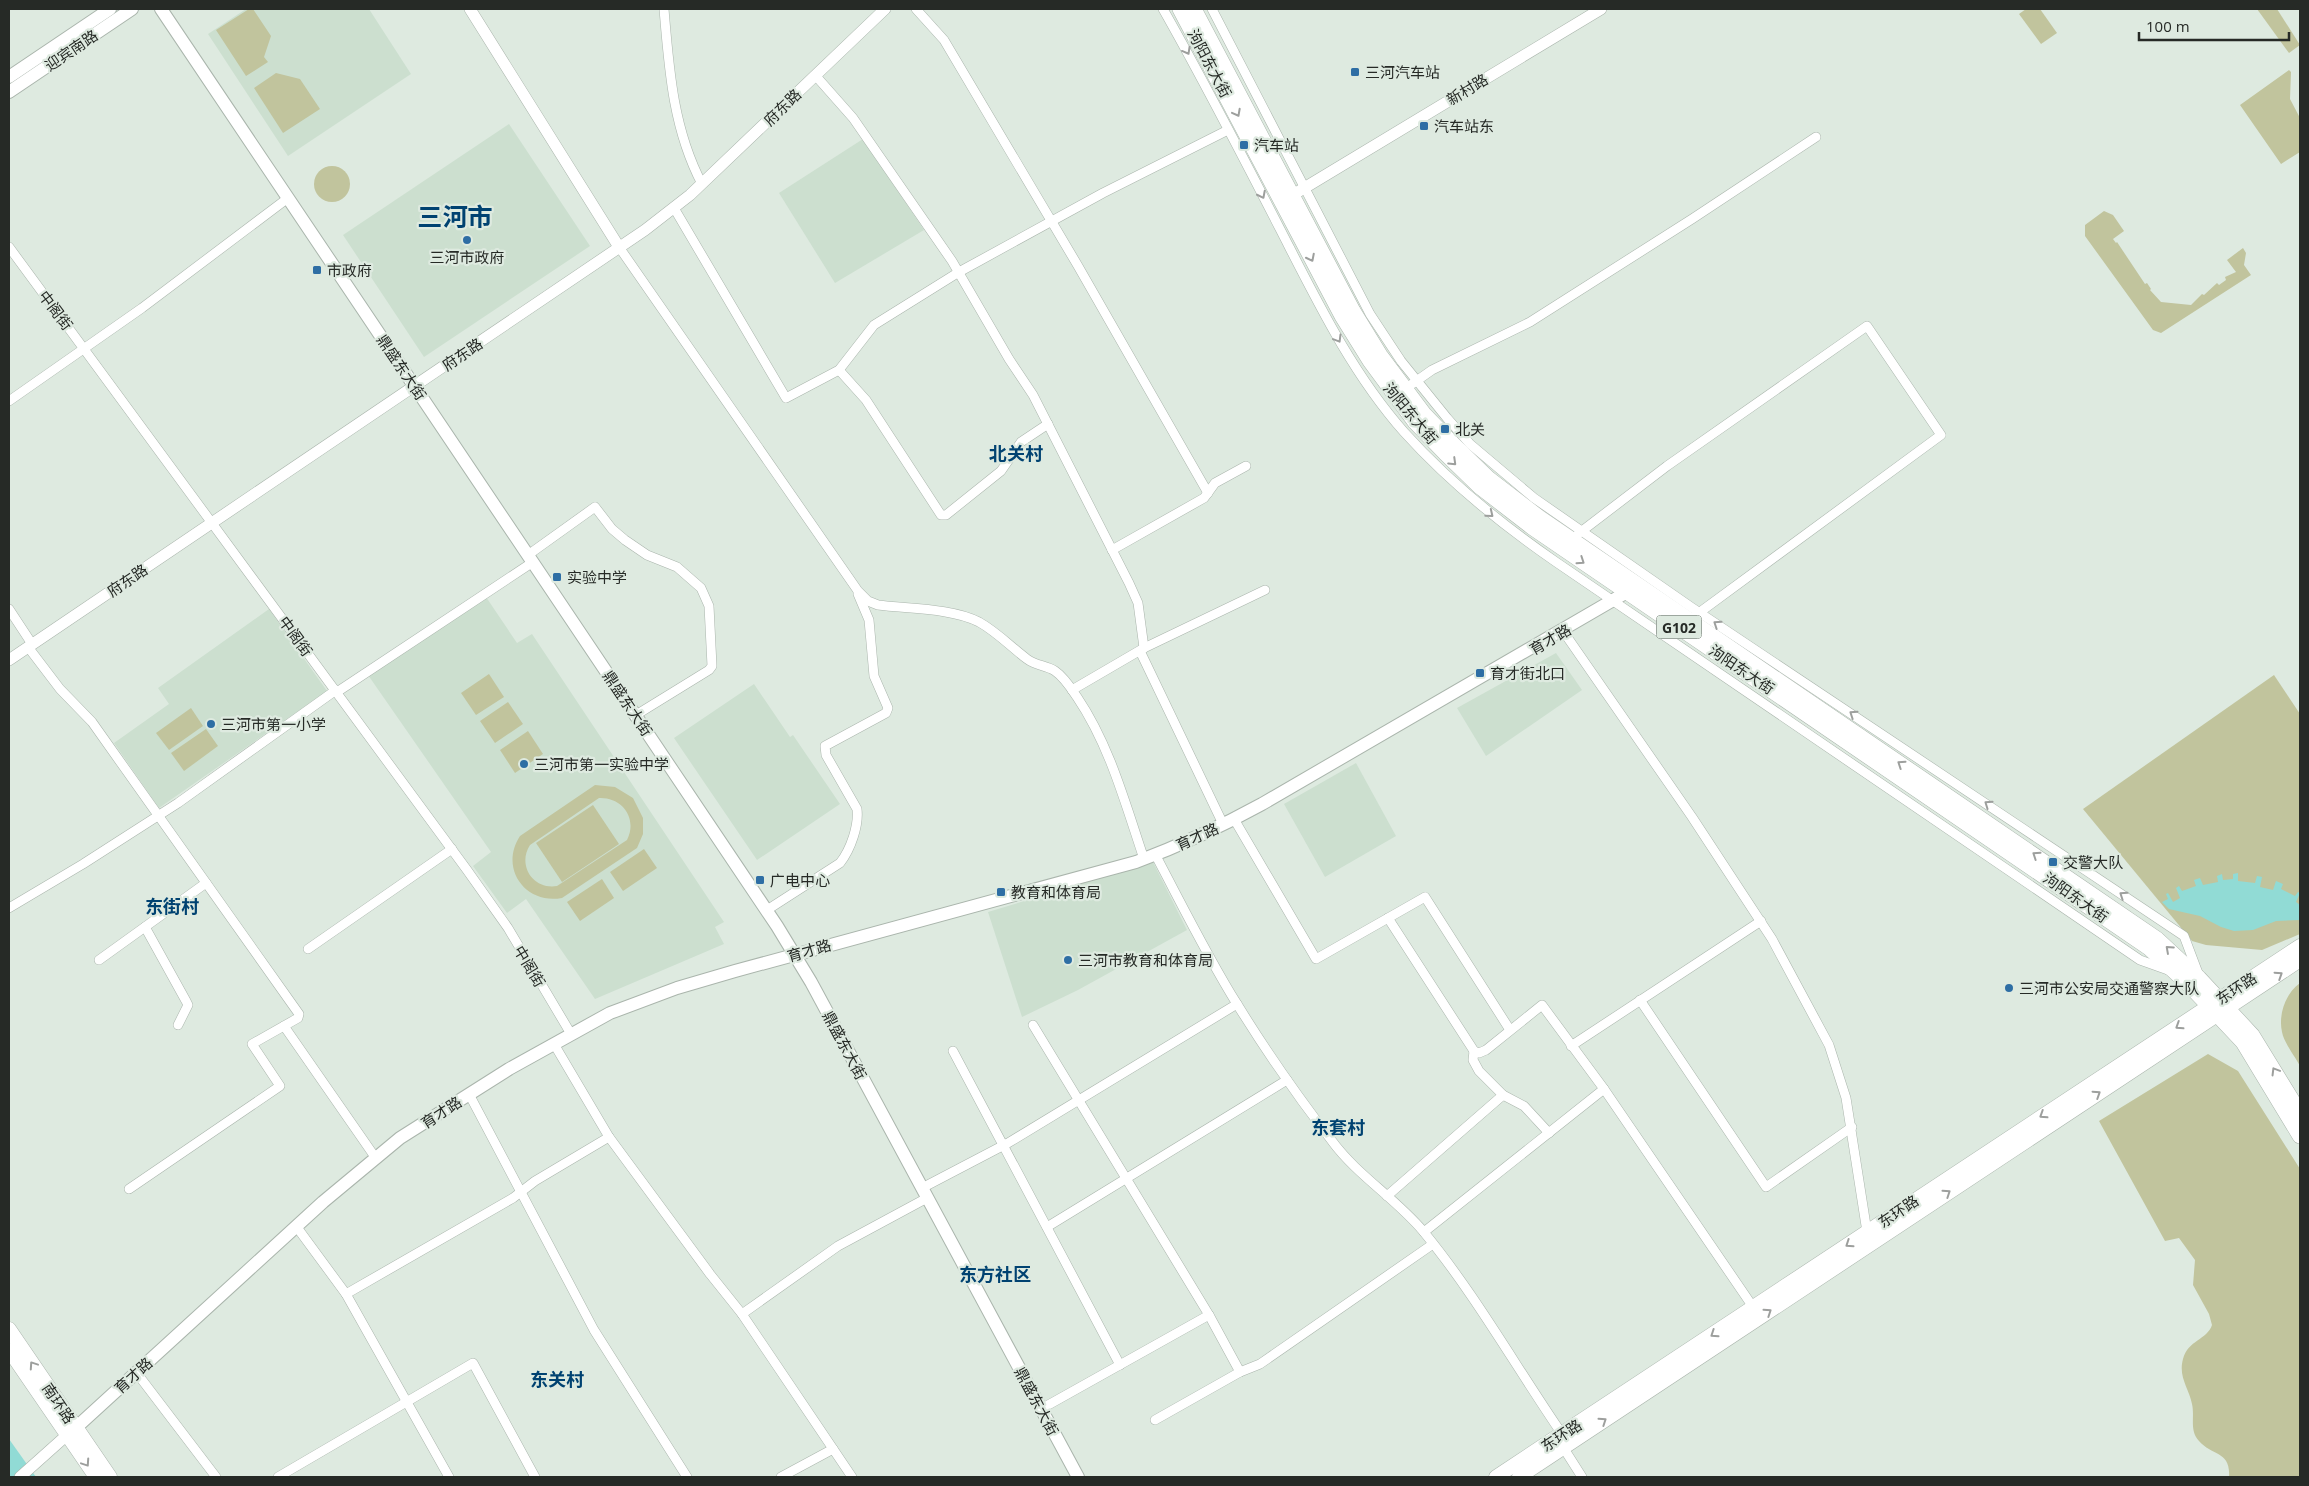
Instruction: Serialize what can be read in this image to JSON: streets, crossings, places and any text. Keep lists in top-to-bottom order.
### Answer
{
  "streets": {
    "highway": ["泃阳东大街", "G102"],
    "main road": [
      "迎宾南路",
      "鼎盛东大街",
      "育才路",
      "东环路",
      "南环路"
    ],
    "street": ["新村路", "府东路", "中阁街"]
  },
  "crossings": [
    ["泃阳东大街", "新村路"],
    ["泃阳东大街", "育才路"],
    ["泃阳东大街", "东环路"],
    ["府东路", "中阁街"],
    ["府东路", "鼎盛东大街"],
    ["中阁街", "育才路"],
    ["鼎盛东大街", "育才路"],
    ["育才路", "南环路"]
  ],
  "districts": [
    "三河市",
    "北关村",
    "东街村",
    "东套村",
    "东方社区",
    "东关村"
  ],
  "places": {
    "transit": [
      "三河汽车站",
      "汽车站东",
      "汽车站",
      "市政府",
      "北关",
      "实验中学",
      "育才街北口",
      "交警大队",
      "广电中心",
      "教育和体育局"
    ],
    "other": [
      "三河市政府",
      "三河市第一小学",
      "三河市第一实验中学",
      "三河市教育和体育局",
      "三河市公安局交通警察大队"
    ]
  },
  "scale_bar": "100 m"
}
